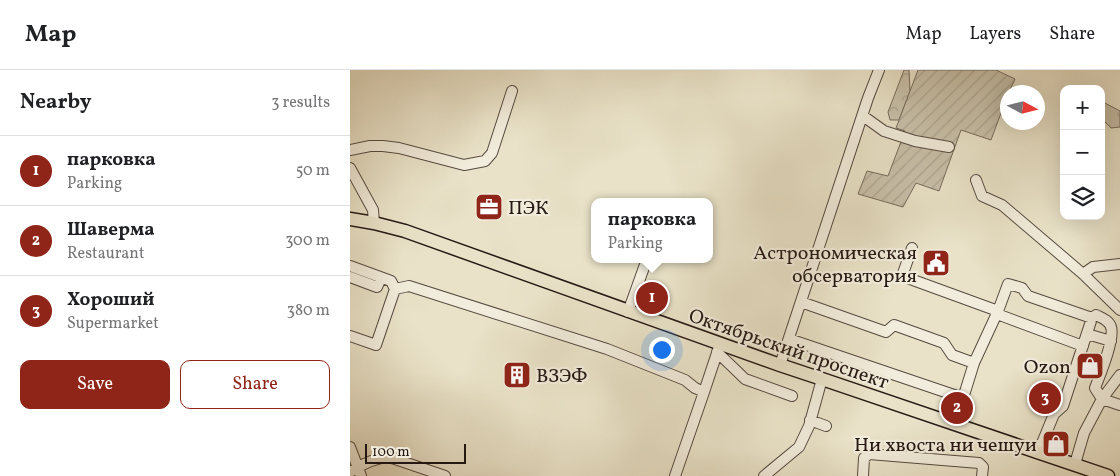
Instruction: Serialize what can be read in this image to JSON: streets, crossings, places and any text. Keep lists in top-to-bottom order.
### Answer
{
  "streets": {
    "main road": ["Октябрьский проспект"]
  },
  "places": {
    "office": ["ПЭК"],
    "public building": ["Aстрономическая обсерватория"],
    "shop": ["Ozon", "Ни хвоста ни чешуи"],
    "building": ["ВЗЭФ"]
  },
  "scale_bar": "100 m",
  "north": "right",
  "page": {
    "header": "Map",
    "nav": ["Map", "Layers", "Share"],
    "heading": ["Nearby", "3 results"],
    "map_buttons": ["+", "−"],
    "list": [
      {
        "mark": "1",
        "name": "парковка",
        "note": "Parking",
        "value": "50 m"
      },
      {
        "mark": "2",
        "name": "Шаверма",
        "note": "Restaurant",
        "value": "300 m"
      },
      {
        "mark": "3",
        "name": "Хороший",
        "note": "Supermarket",
        "value": "380 m"
      }
    ],
    "popup": ["парковка", "Parking"],
    "pins": ["1", "3", "2"],
    "buttons": ["Save", "Share"],
    "scale": "100 m"
  }
}
